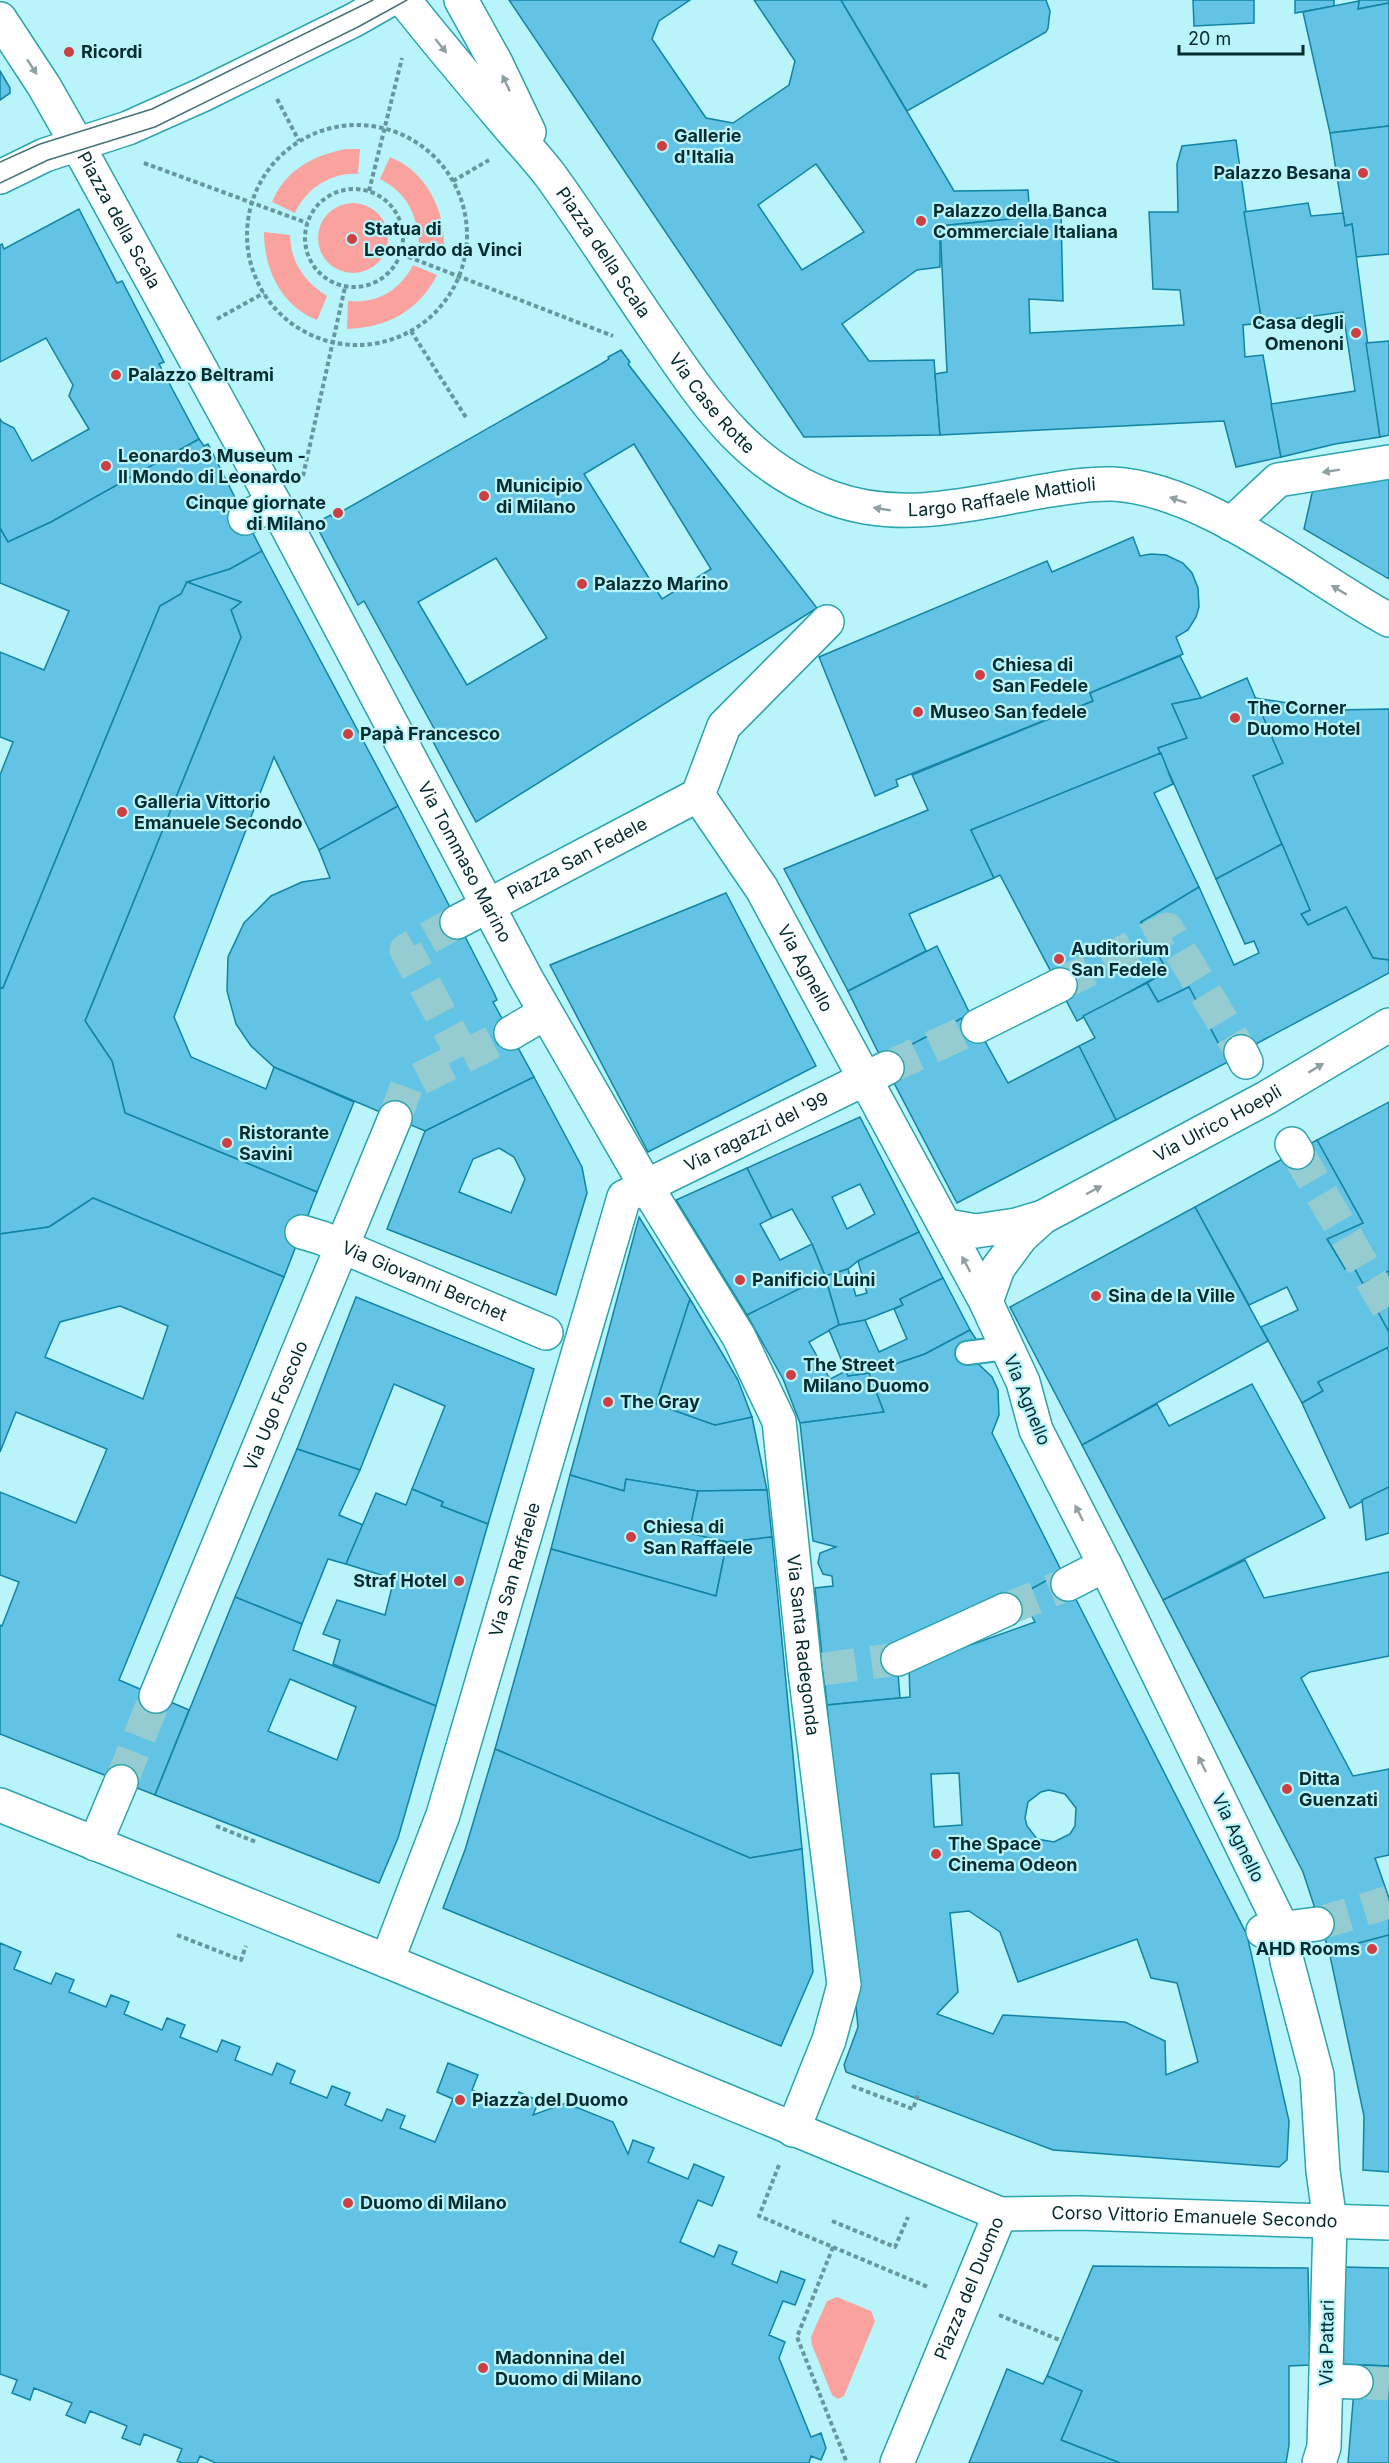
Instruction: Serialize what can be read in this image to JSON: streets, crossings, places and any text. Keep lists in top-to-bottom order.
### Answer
{
  "streets": {
    "street": [
      "Piazza della Scala",
      "Via Case Rotte",
      "Largo Raffaele Mattioli",
      "Piazza San Fedele",
      "Via Tommaso Marino",
      "Via Agnello",
      "Via Ulrico Hoepli",
      "Via ragazzi del '99",
      "Via Giovanni Berchet",
      "Via Ugo Foscolo",
      "Via San Raffaele",
      "Via Santa Radegonda",
      "Corso Vittorio Emanuele Secondo",
      "Piazza del Duomo",
      "Via Pattari"
    ]
  },
  "crossings": [
    ["Piazza della Scala", "Via Case Rotte"],
    ["Piazza della Scala", "Via Tommaso Marino"],
    ["Via Case Rotte", "Largo Raffaele Mattioli"],
    ["Piazza San Fedele", "Via Tommaso Marino"],
    ["Piazza San Fedele", "Via Agnello"],
    ["Via Tommaso Marino", "Via ragazzi del '99"],
    ["Via Tommaso Marino", "Via San Raffaele"],
    ["Via Tommaso Marino", "Via Santa Radegonda"],
    ["Via Agnello", "Via Ulrico Hoepli"],
    ["Via Agnello", "Via ragazzi del '99"],
    ["Via Agnello", "Corso Vittorio Emanuele Secondo"],
    ["Via Agnello", "Via Pattari"],
    ["Via ragazzi del '99", "Via San Raffaele"],
    ["Via ragazzi del '99", "Via Santa Radegonda"],
    ["Via Giovanni Berchet", "Via Ugo Foscolo"],
    ["Via San Raffaele", "Via Santa Radegonda"],
    ["Via San Raffaele", "Piazza del Duomo"],
    ["Via Santa Radegonda", "Piazza del Duomo"],
    ["Corso Vittorio Emanuele Secondo", "Piazza del Duomo"],
    ["Corso Vittorio Emanuele Secondo", "Via Pattari"]
  ],
  "one_way": ["Largo Raffaele Mattioli", "Via Agnello", "Via Ulrico Hoepli"],
  "places": [
    "Ricordi",
    "Gallerie d'Italia",
    "Palazzo Besana",
    "Palazzo della Banca Commerciale Italiana",
    "Statua di Leonardo da Vinci",
    "Casa degli Omenoni",
    "Palazzo Beltrami",
    "Leonardo3 Museum - Il Mondo di Leonardo",
    "Municipio di Milano",
    "Cinque giornate di Milano",
    "Palazzo Marino",
    "Chiesa di San Fedele",
    "Museo San fedele",
    "The Corner Duomo Hotel",
    "Papà Francesco",
    "Galleria Vittorio Emanuele Secondo",
    "Auditorium San Fedele",
    "Ristorante Savini",
    "Panificio Luini",
    "Sina de la Ville",
    "The Street Milano Duomo",
    "The Gray",
    "Chiesa di San Raffaele",
    "Straf Hotel",
    "Ditta Guenzati",
    "The Space Cinema Odeon",
    "AHD Rooms",
    "Piazza del Duomo",
    "Duomo di Milano",
    "Madonnina del Duomo di Milano"
  ],
  "scale_bar": "20 m"
}
